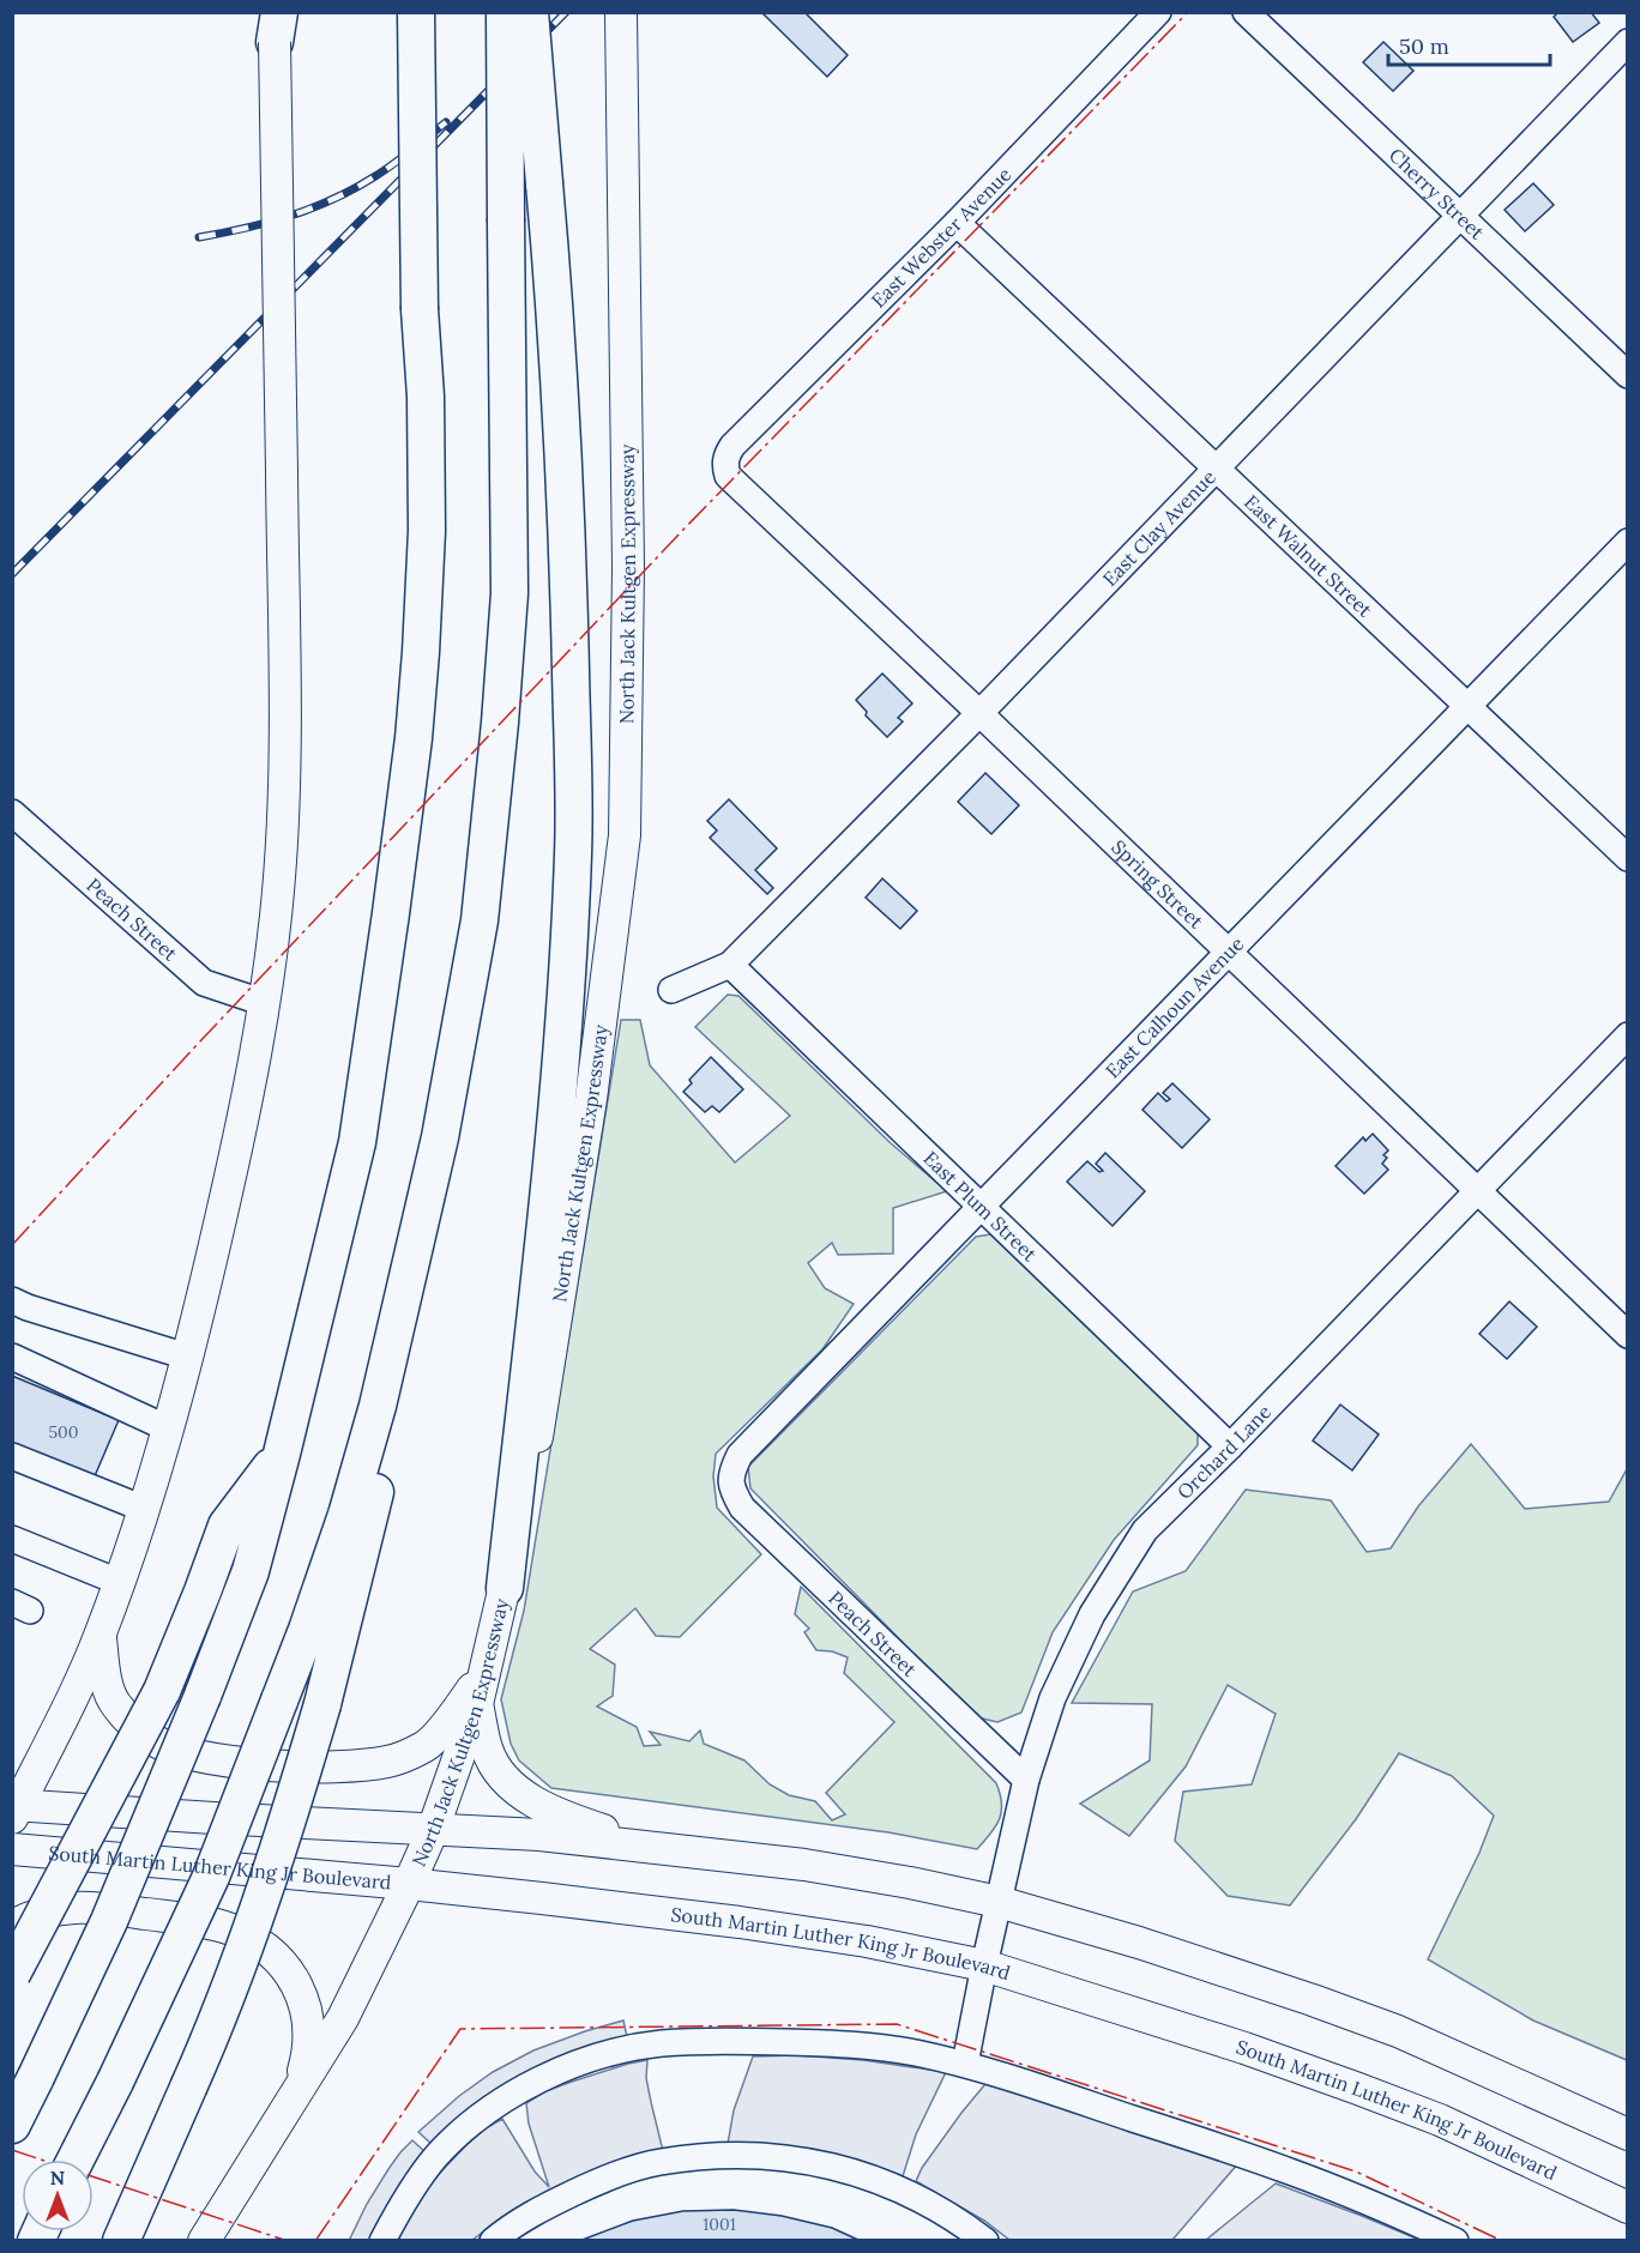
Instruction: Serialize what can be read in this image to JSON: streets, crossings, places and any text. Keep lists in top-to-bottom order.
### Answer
{
  "streets": {
    "main road": ["North Jack Kultgen Expressway", "South Martin Luther King Jr Boulevard"],
    "street": [
      "Cherry Street",
      "East Webster Avenue",
      "East Clay Avenue",
      "East Walnut Street",
      "Spring Street",
      "Peach Street",
      "East Calhoun Avenue",
      "East Plum Street",
      "Orchard Lane"
    ]
  },
  "crossings": [
    ["Cherry Street", "East Clay Avenue"],
    ["East Webster Avenue", "East Walnut Street"],
    ["East Webster Avenue", "Spring Street"],
    ["East Clay Avenue", "East Walnut Street"],
    ["East Clay Avenue", "Spring Street"],
    ["East Clay Avenue", "East Plum Street"],
    ["East Walnut Street", "East Calhoun Avenue"],
    ["North Jack Kultgen Expressway", "South Martin Luther King Jr Boulevard"],
    ["Spring Street", "East Calhoun Avenue"],
    ["Spring Street", "Orchard Lane"],
    ["Peach Street", "East Calhoun Avenue"],
    ["Peach Street", "Orchard Lane"],
    ["East Calhoun Avenue", "East Plum Street"],
    ["East Plum Street", "Orchard Lane"],
    ["Orchard Lane", "South Martin Luther King Jr Boulevard"]
  ],
  "house_numbers": ["500", "1001"],
  "scale_bar": "50 m",
  "north": "top"
}
